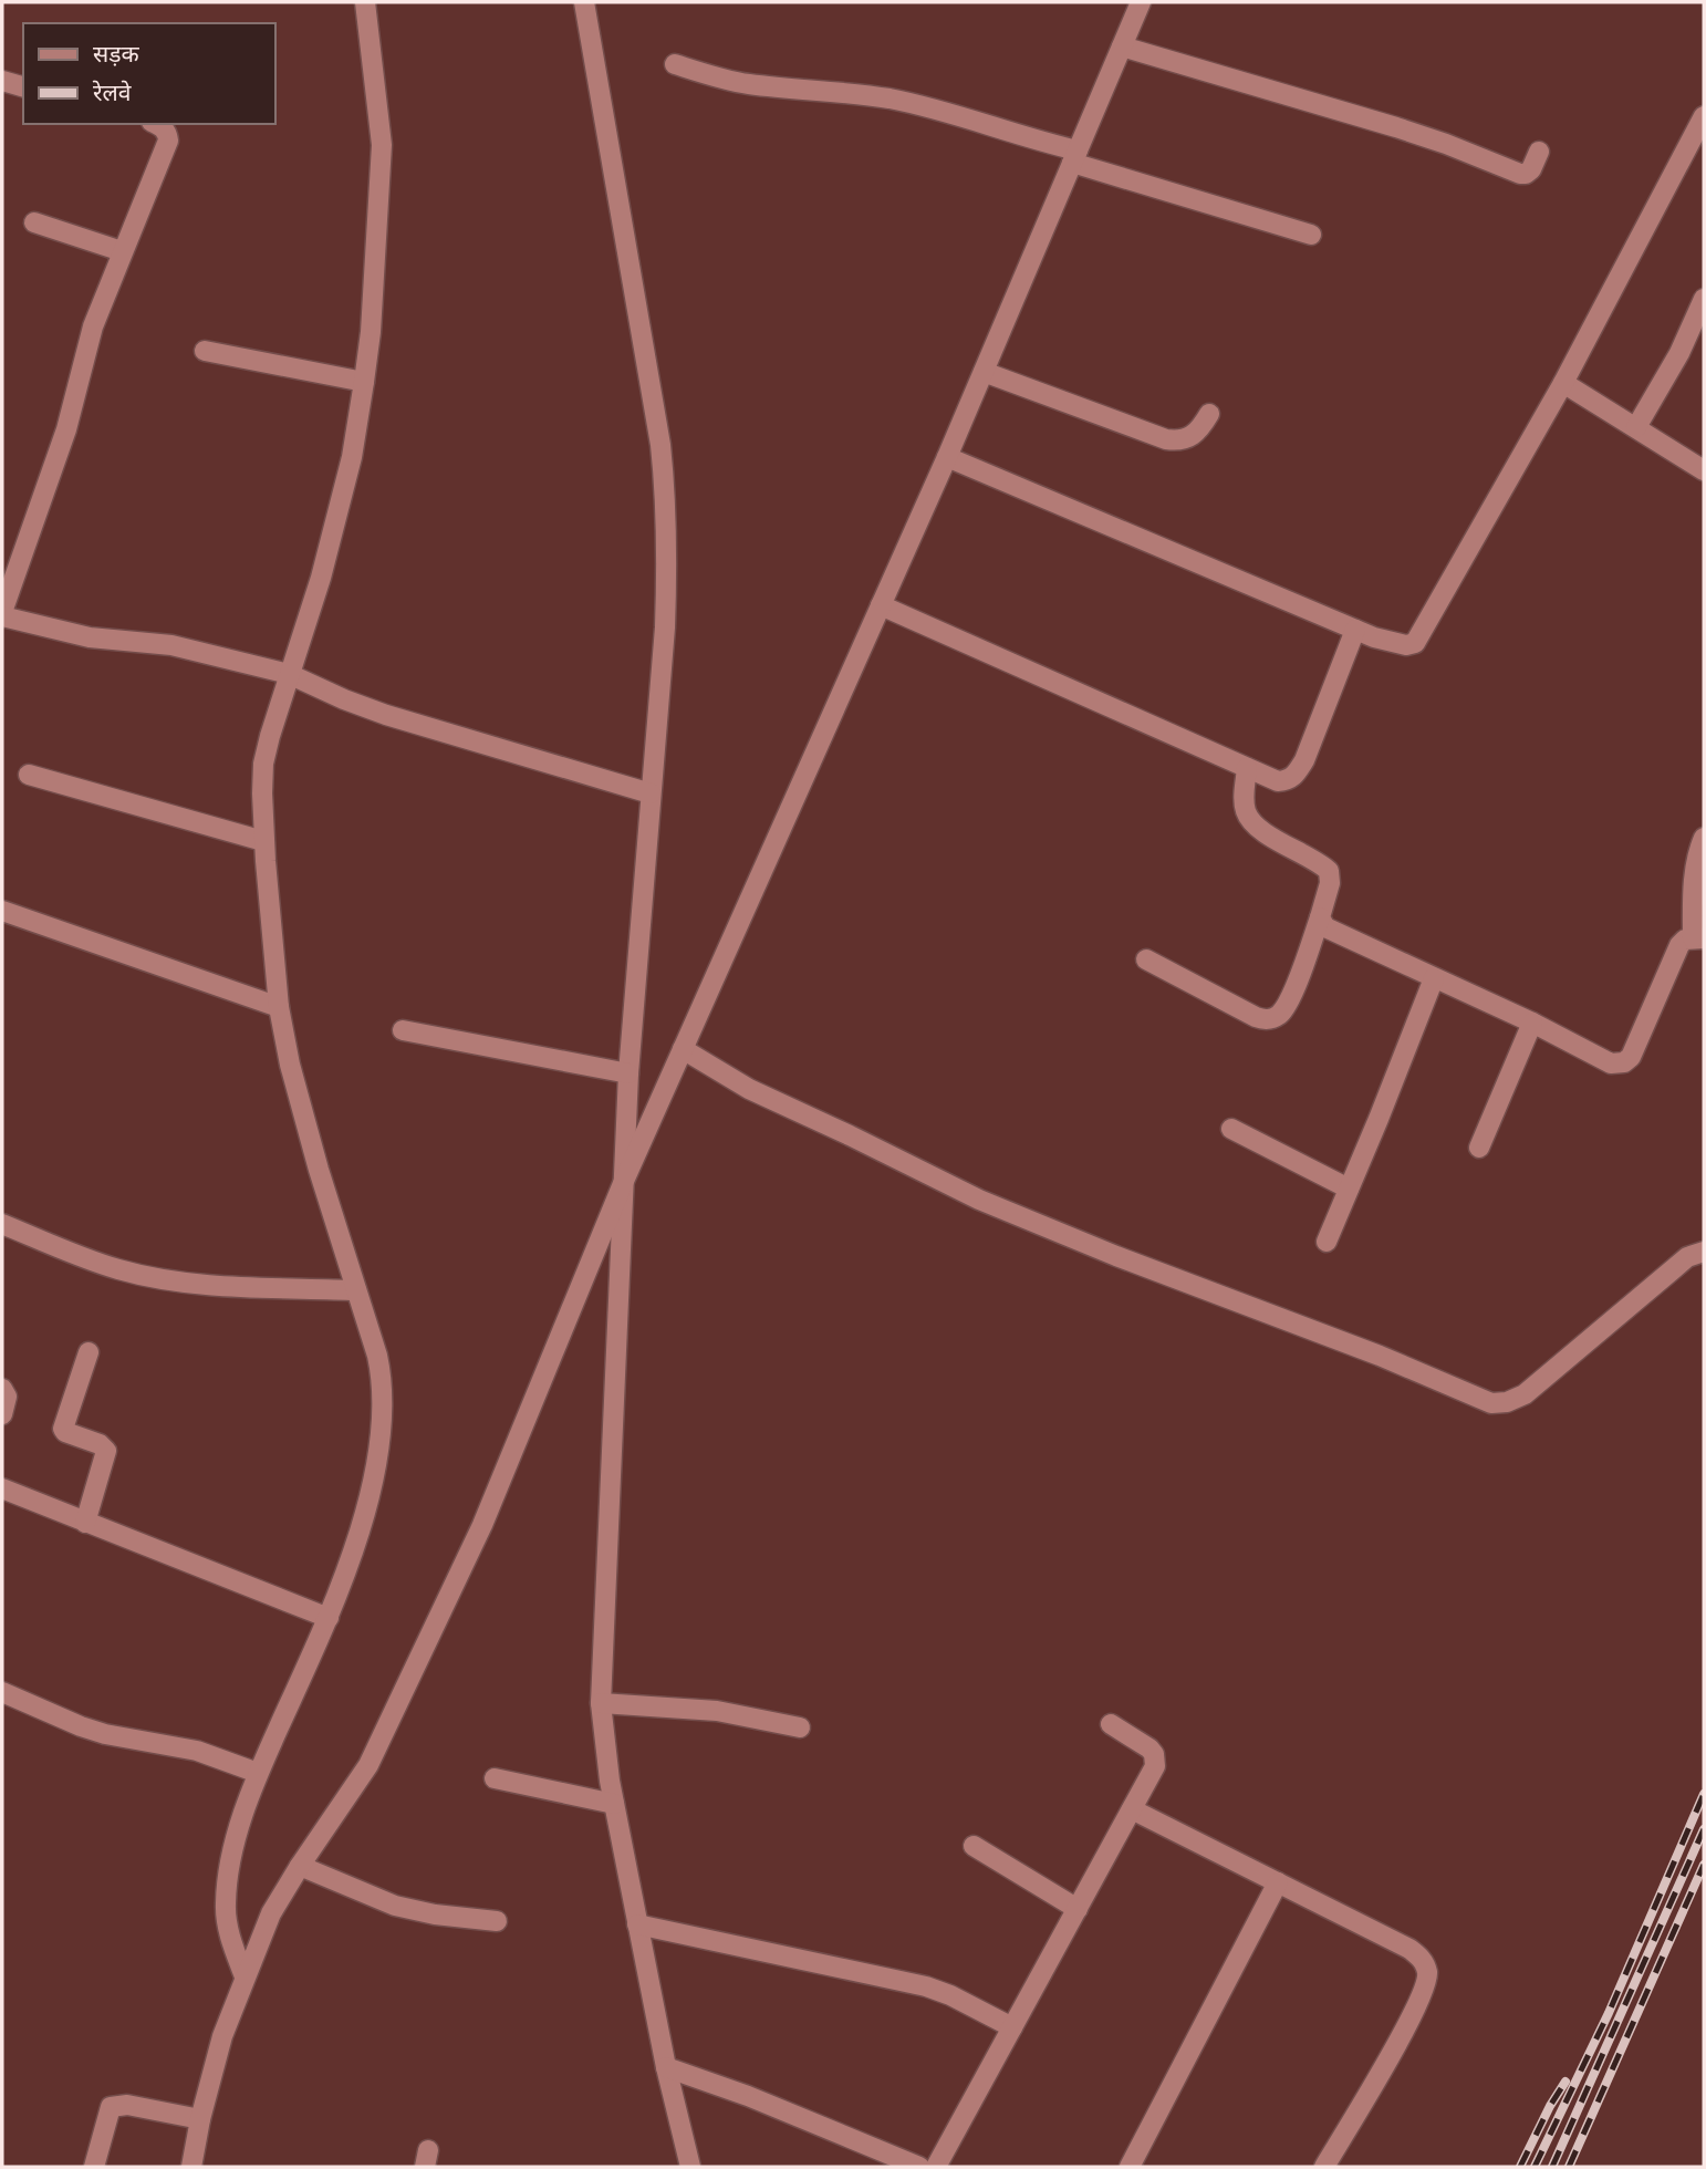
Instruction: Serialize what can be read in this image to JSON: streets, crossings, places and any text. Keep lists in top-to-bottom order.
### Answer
{
  "legend": ["सड़क", "रेलवे"]
}
